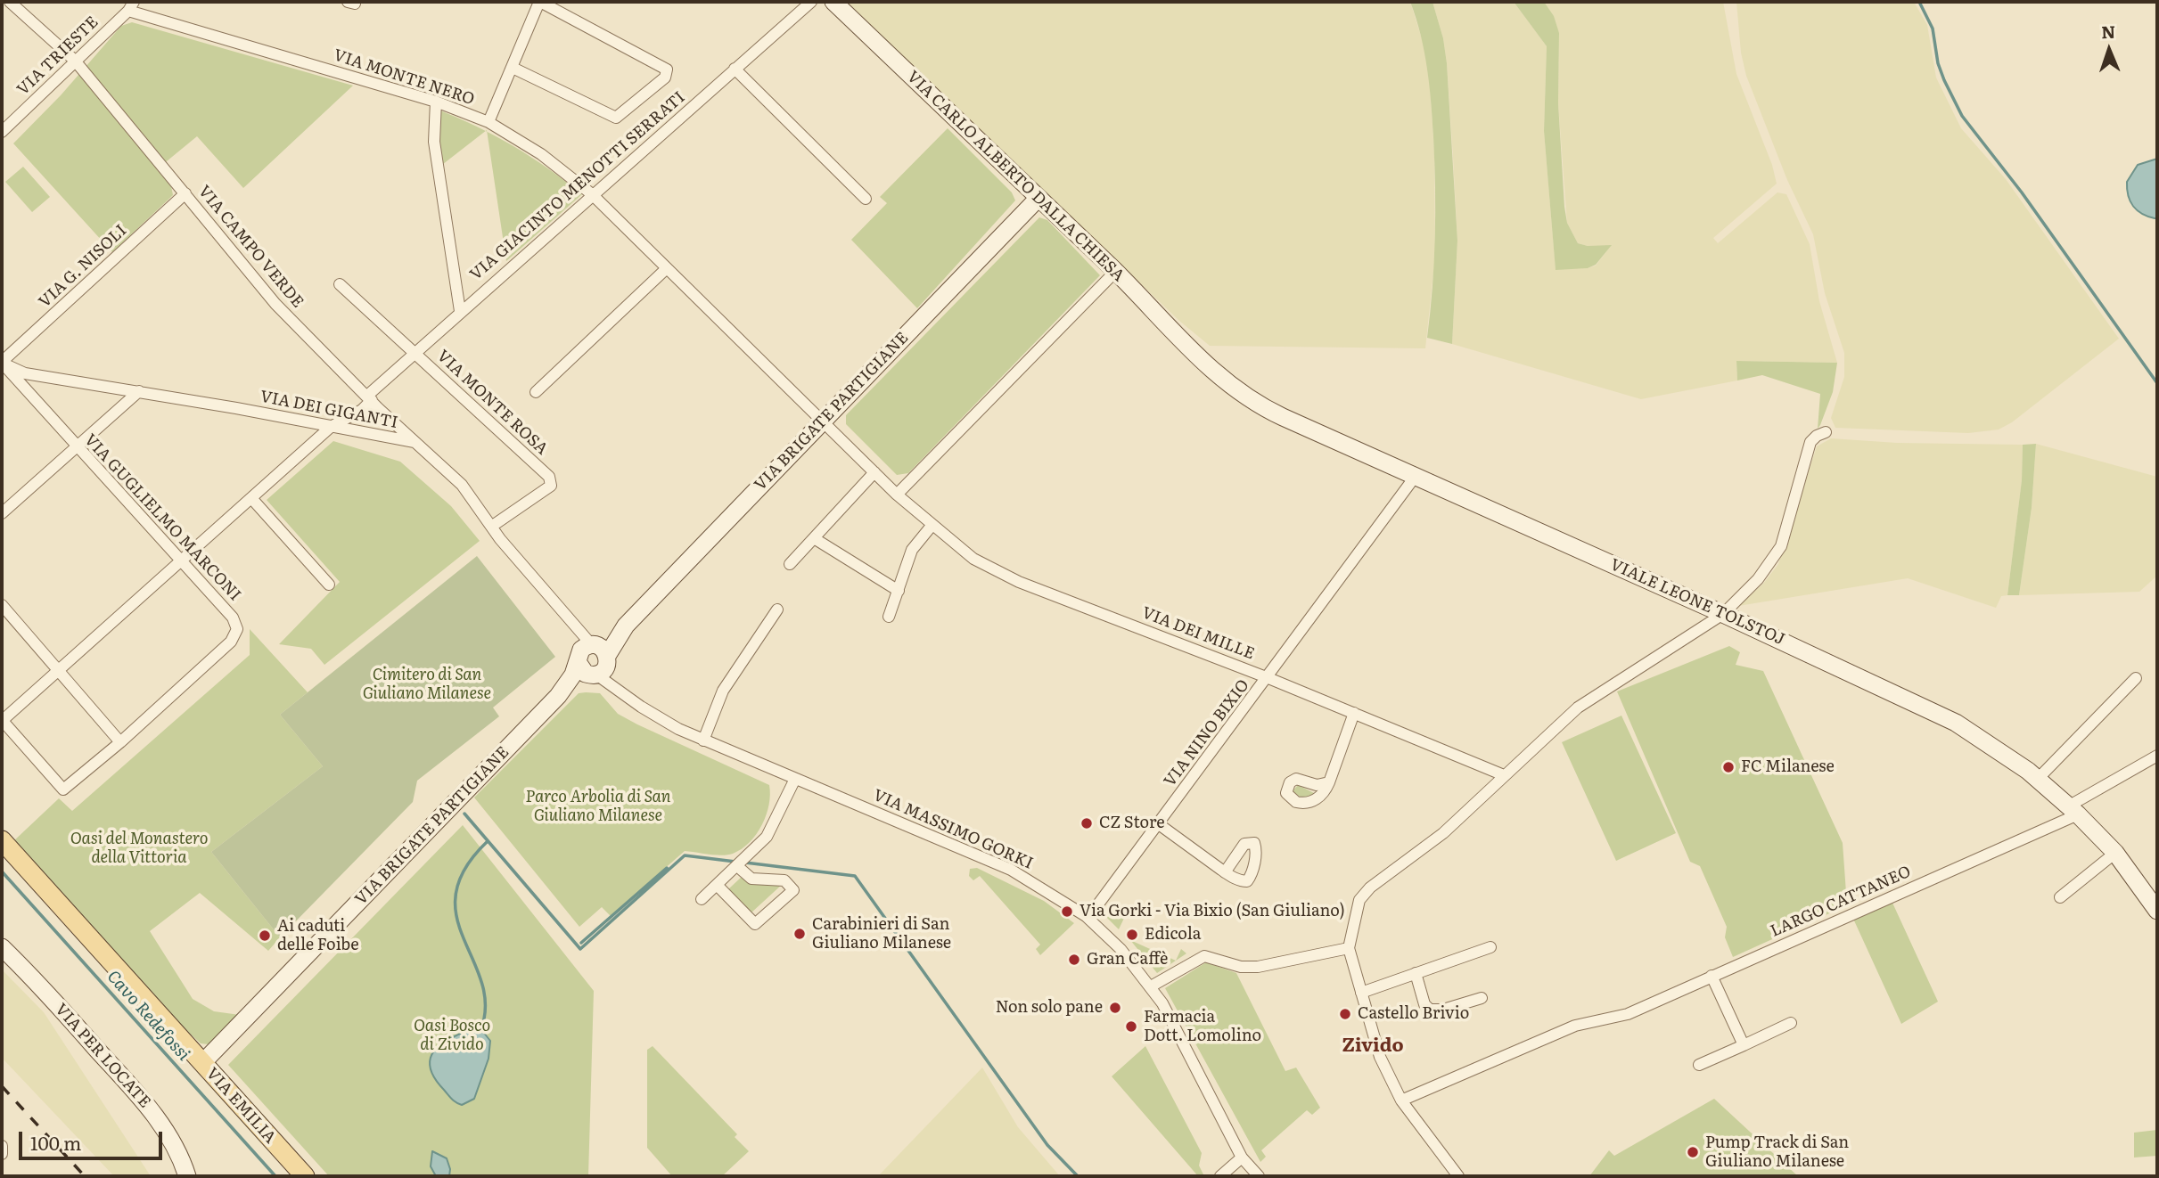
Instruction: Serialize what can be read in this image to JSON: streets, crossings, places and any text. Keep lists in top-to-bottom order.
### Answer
{
  "streets": {
    "main road": ["VIA EMILIA"],
    "street": [
      "VIA TRIESTE",
      "VIA MONTE NERO",
      "VIA CARLO ALBERTO DALLA CHIESA",
      "VIA GIACINTO MENOTTI SERRATI",
      "VIA CAMPO VERDE",
      "VIA G. NISOLI",
      "VIA MONTE ROSA",
      "VIA DEI GIGANTI",
      "VIA BRIGATE PARTIGIANE",
      "VIA GUGLIELMO MARCONI",
      "VIALE LEONE TOLSTOJ",
      "VIA DEI MILLE",
      "VIA NINO BIXIO",
      "VIA MASSIMO GORKI",
      "LARGO CATTANEO",
      "VIA PER LOCATE"
    ]
  },
  "crossings": [
    ["VIA TRIESTE", "VIA MONTE NERO"],
    ["VIA TRIESTE", "VIA CAMPO VERDE"],
    ["VIA MONTE NERO", "VIA GIACINTO MENOTTI SERRATI"],
    ["VIA MONTE NERO", "VIA BRIGATE PARTIGIANE"],
    ["VIA MONTE NERO", "VIA DEI MILLE"],
    ["VIA CARLO ALBERTO DALLA CHIESA", "VIA BRIGATE PARTIGIANE"],
    ["VIA CARLO ALBERTO DALLA CHIESA", "VIALE LEONE TOLSTOJ"],
    ["VIA GIACINTO MENOTTI SERRATI", "VIA CAMPO VERDE"],
    ["VIA GIACINTO MENOTTI SERRATI", "VIA MONTE ROSA"],
    ["VIA GIACINTO MENOTTI SERRATI", "VIA DEI GIGANTI"],
    ["VIA GIACINTO MENOTTI SERRATI", "VIA GUGLIELMO MARCONI"],
    ["VIA CAMPO VERDE", "VIA G. NISOLI"],
    ["VIA CAMPO VERDE", "VIA DEI GIGANTI"],
    ["VIA G. NISOLI", "VIA DEI GIGANTI"],
    ["VIA G. NISOLI", "VIA GUGLIELMO MARCONI"],
    ["VIA MONTE ROSA", "VIA DEI GIGANTI"],
    ["VIA DEI GIGANTI", "VIA BRIGATE PARTIGIANE"],
    ["VIA DEI GIGANTI", "VIA GUGLIELMO MARCONI"],
    ["VIA DEI GIGANTI", "VIA MASSIMO GORKI"],
    ["VIA BRIGATE PARTIGIANE", "VIA DEI MILLE"],
    ["VIA BRIGATE PARTIGIANE", "VIA MASSIMO GORKI"],
    ["VIA BRIGATE PARTIGIANE", "VIA EMILIA"],
    ["VIALE LEONE TOLSTOJ", "VIA NINO BIXIO"],
    ["VIALE LEONE TOLSTOJ", "LARGO CATTANEO"],
    ["VIA DEI MILLE", "VIA NINO BIXIO"],
    ["VIA NINO BIXIO", "VIA MASSIMO GORKI"]
  ],
  "districts": ["Zivido"],
  "water": ["Cavo Redefossi"],
  "parks": [
    "Cimitero di San Giuliano Milanese",
    "Parco Arbolia di San Giuliano Milanese",
    "Oasi del Monastero della Vittoria",
    "Oasi Bosco di Zivido"
  ],
  "places": [
    "FC Milanese",
    "CZ Store",
    "Via Gorki - Via Bixio (San Giuliano)",
    "Carabinieri di San Giuliano Milanese",
    "Edicola",
    "Ai caduti delle Foibe",
    "Gran Caffè",
    "Non solo pane",
    "Castello Brivio",
    "Farmacia Dott. Lomolino",
    "Pump Track di San Giuliano Milanese"
  ],
  "scale_bar": "100 m",
  "north": "top"
}
